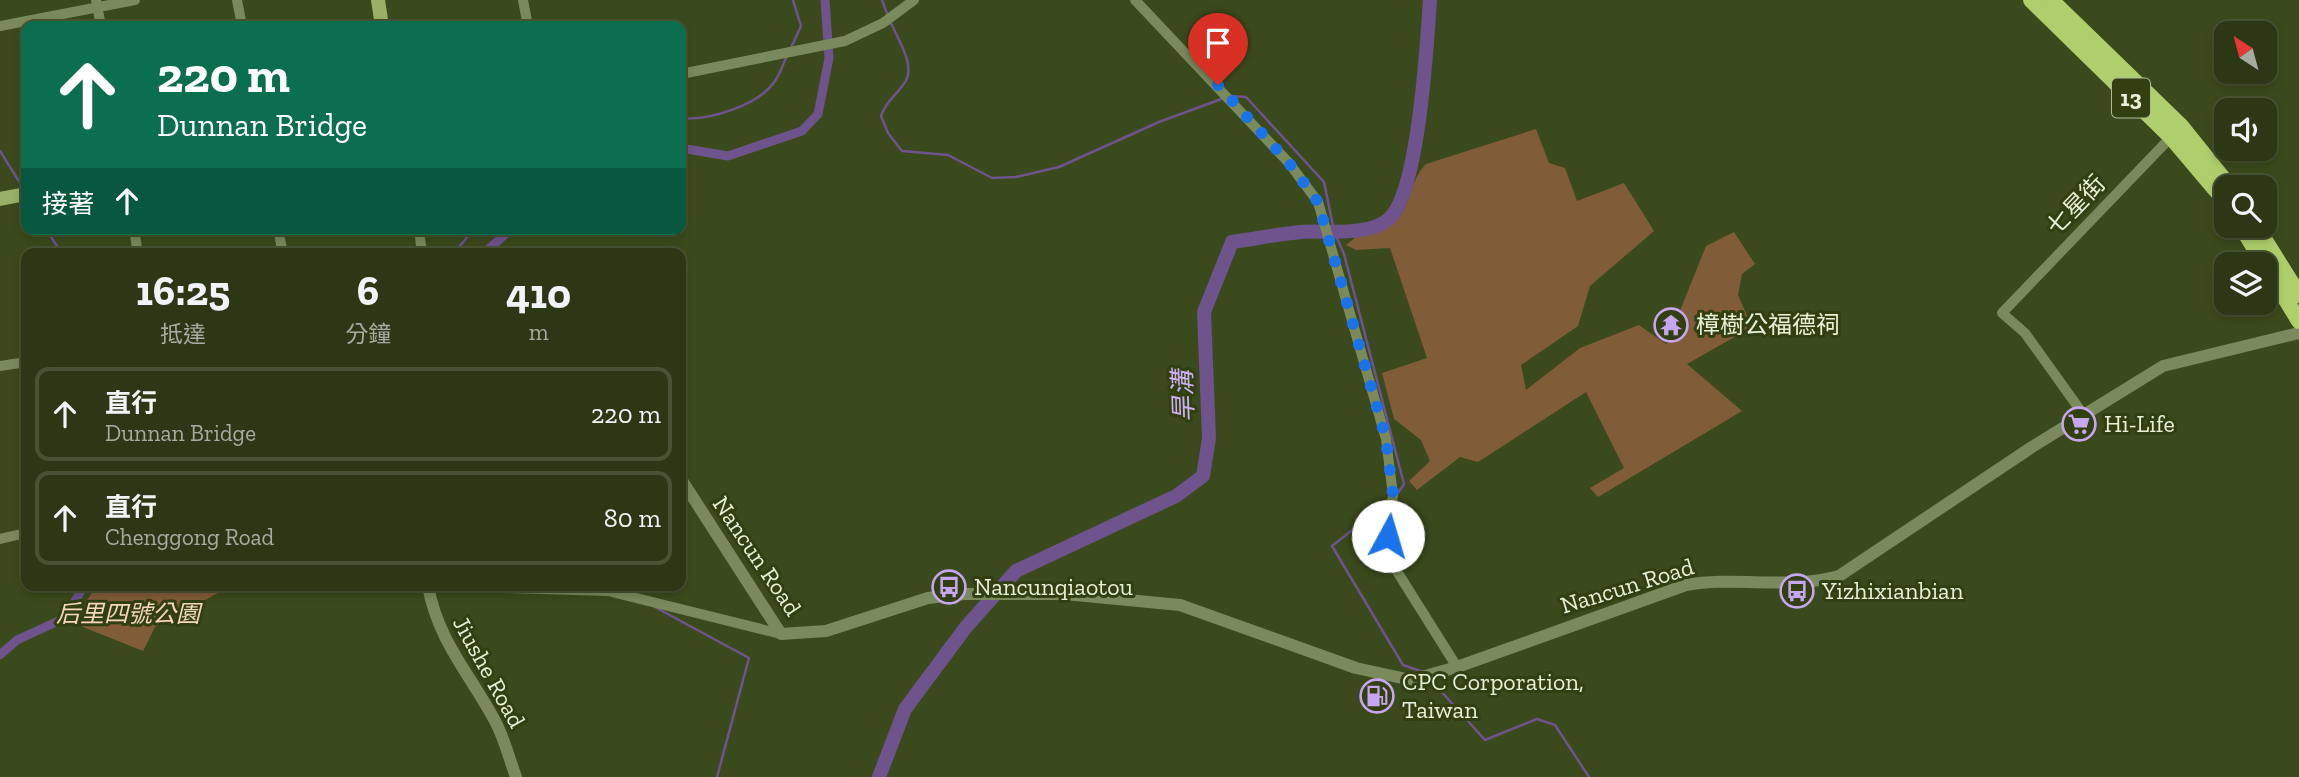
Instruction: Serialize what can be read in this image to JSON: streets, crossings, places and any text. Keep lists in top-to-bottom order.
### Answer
{
  "streets": {
    "main road": ["13"],
    "street": ["七星街", "Nancun Road", "Jiushe Road"]
  },
  "crossings": [
    ["13", "七星街"],
    ["七星街", "Nancun Road"]
  ],
  "water": ["旱溝"],
  "parks": ["后里四號公園"],
  "places": {
    "temple": ["樟樹公福德祠"],
    "supermarket": ["Hi-Life"],
    "bus stop": ["Nancunqiaotou", "Yizhixianbian"],
    "fuel station": ["CPC Corporation, Taiwan"]
  },
  "north": "top left",
  "page": {
    "turn": ["220 m", "Dunnan Bridge"],
    "then": "接著",
    "eta": [
      "16:25",
      "抵達",
      "6",
      "分鐘",
      "410",
      "m"
    ],
    "list": [
      {
        "name": "直行",
        "note": "Dunnan Bridge",
        "value": "220 m"
      },
      {
        "name": "直行",
        "note": "Chenggong Road",
        "value": "80 m"
      }
    ]
  }
}
